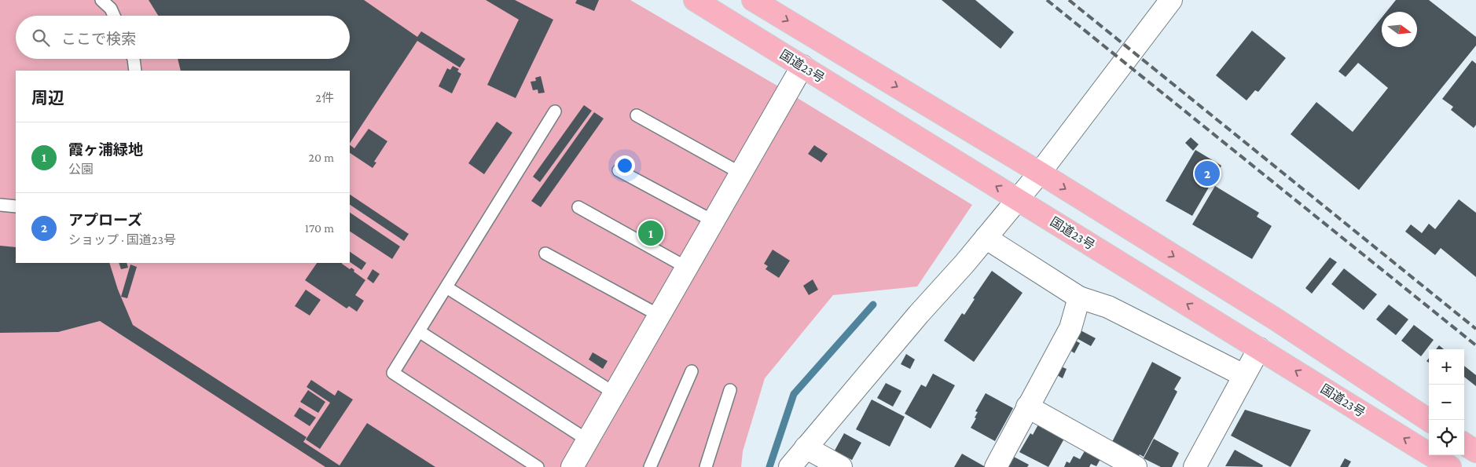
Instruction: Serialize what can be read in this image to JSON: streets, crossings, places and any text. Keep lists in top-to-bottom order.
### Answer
{
  "streets": {
    "highway": ["国道23号"]
  },
  "north": "right",
  "page": {
    "search": "ここで検索",
    "heading": ["周辺", "2件"],
    "list": [
      {
        "mark": "1",
        "name": "霞ヶ浦緑地",
        "note": "公園",
        "value": "20 m"
      },
      {
        "mark": "2",
        "name": "アプローズ",
        "note": "ショップ · 国道23号",
        "value": "170 m"
      }
    ],
    "pins": ["2", "1"],
    "map_buttons": ["+", "−"]
  }
}
